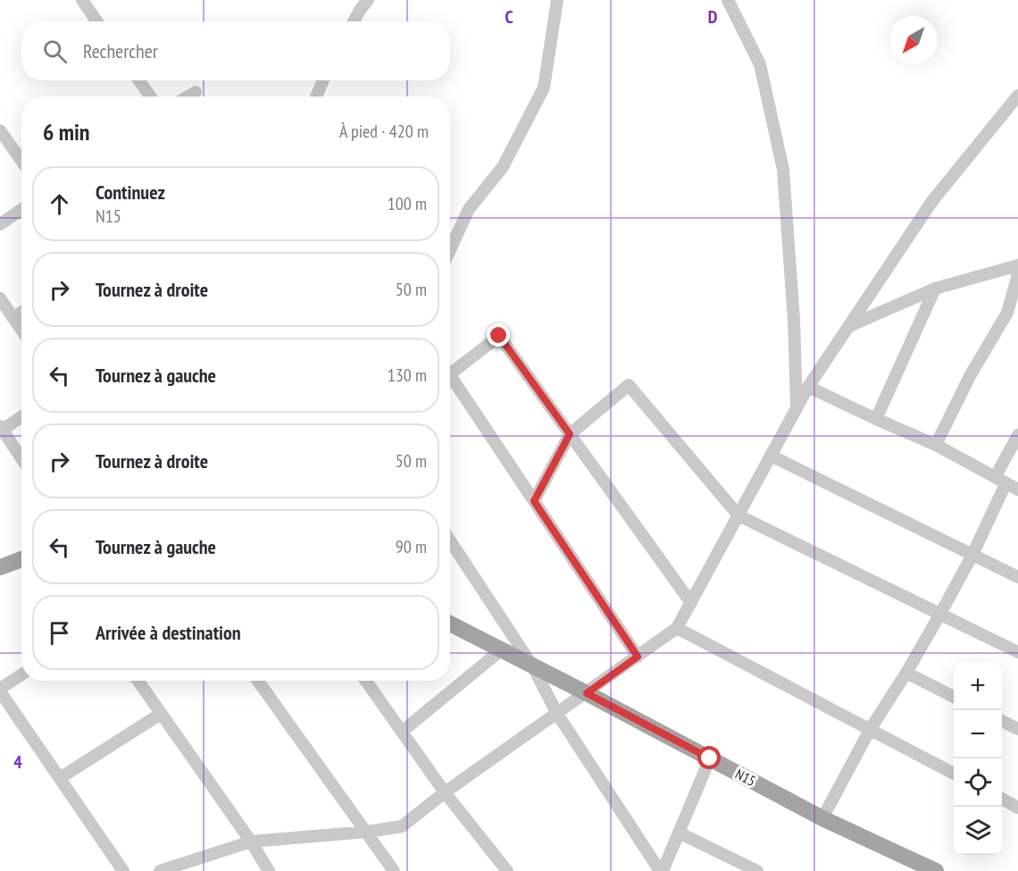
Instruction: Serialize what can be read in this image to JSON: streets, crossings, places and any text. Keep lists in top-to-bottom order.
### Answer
{
  "streets": {
    "main road": ["N15"]
  },
  "north": "bottom left",
  "page": {
    "search": "Rechercher",
    "heading": ["6 min", "À pied · 420 m"],
    "list": [
      ["Continuez", "N15", "100 m"],
      ["Tournez à droite", "50 m"],
      ["Tournez à gauche", "130 m"],
      ["Tournez à droite", "50 m"],
      ["Tournez à gauche", "90 m"],
      "Arrivée à destination"
    ],
    "map_buttons": ["+", "−"]
  },
  "grid": {
    "columns": ["C", "D"],
    "rows": ["4"]
  }
}
